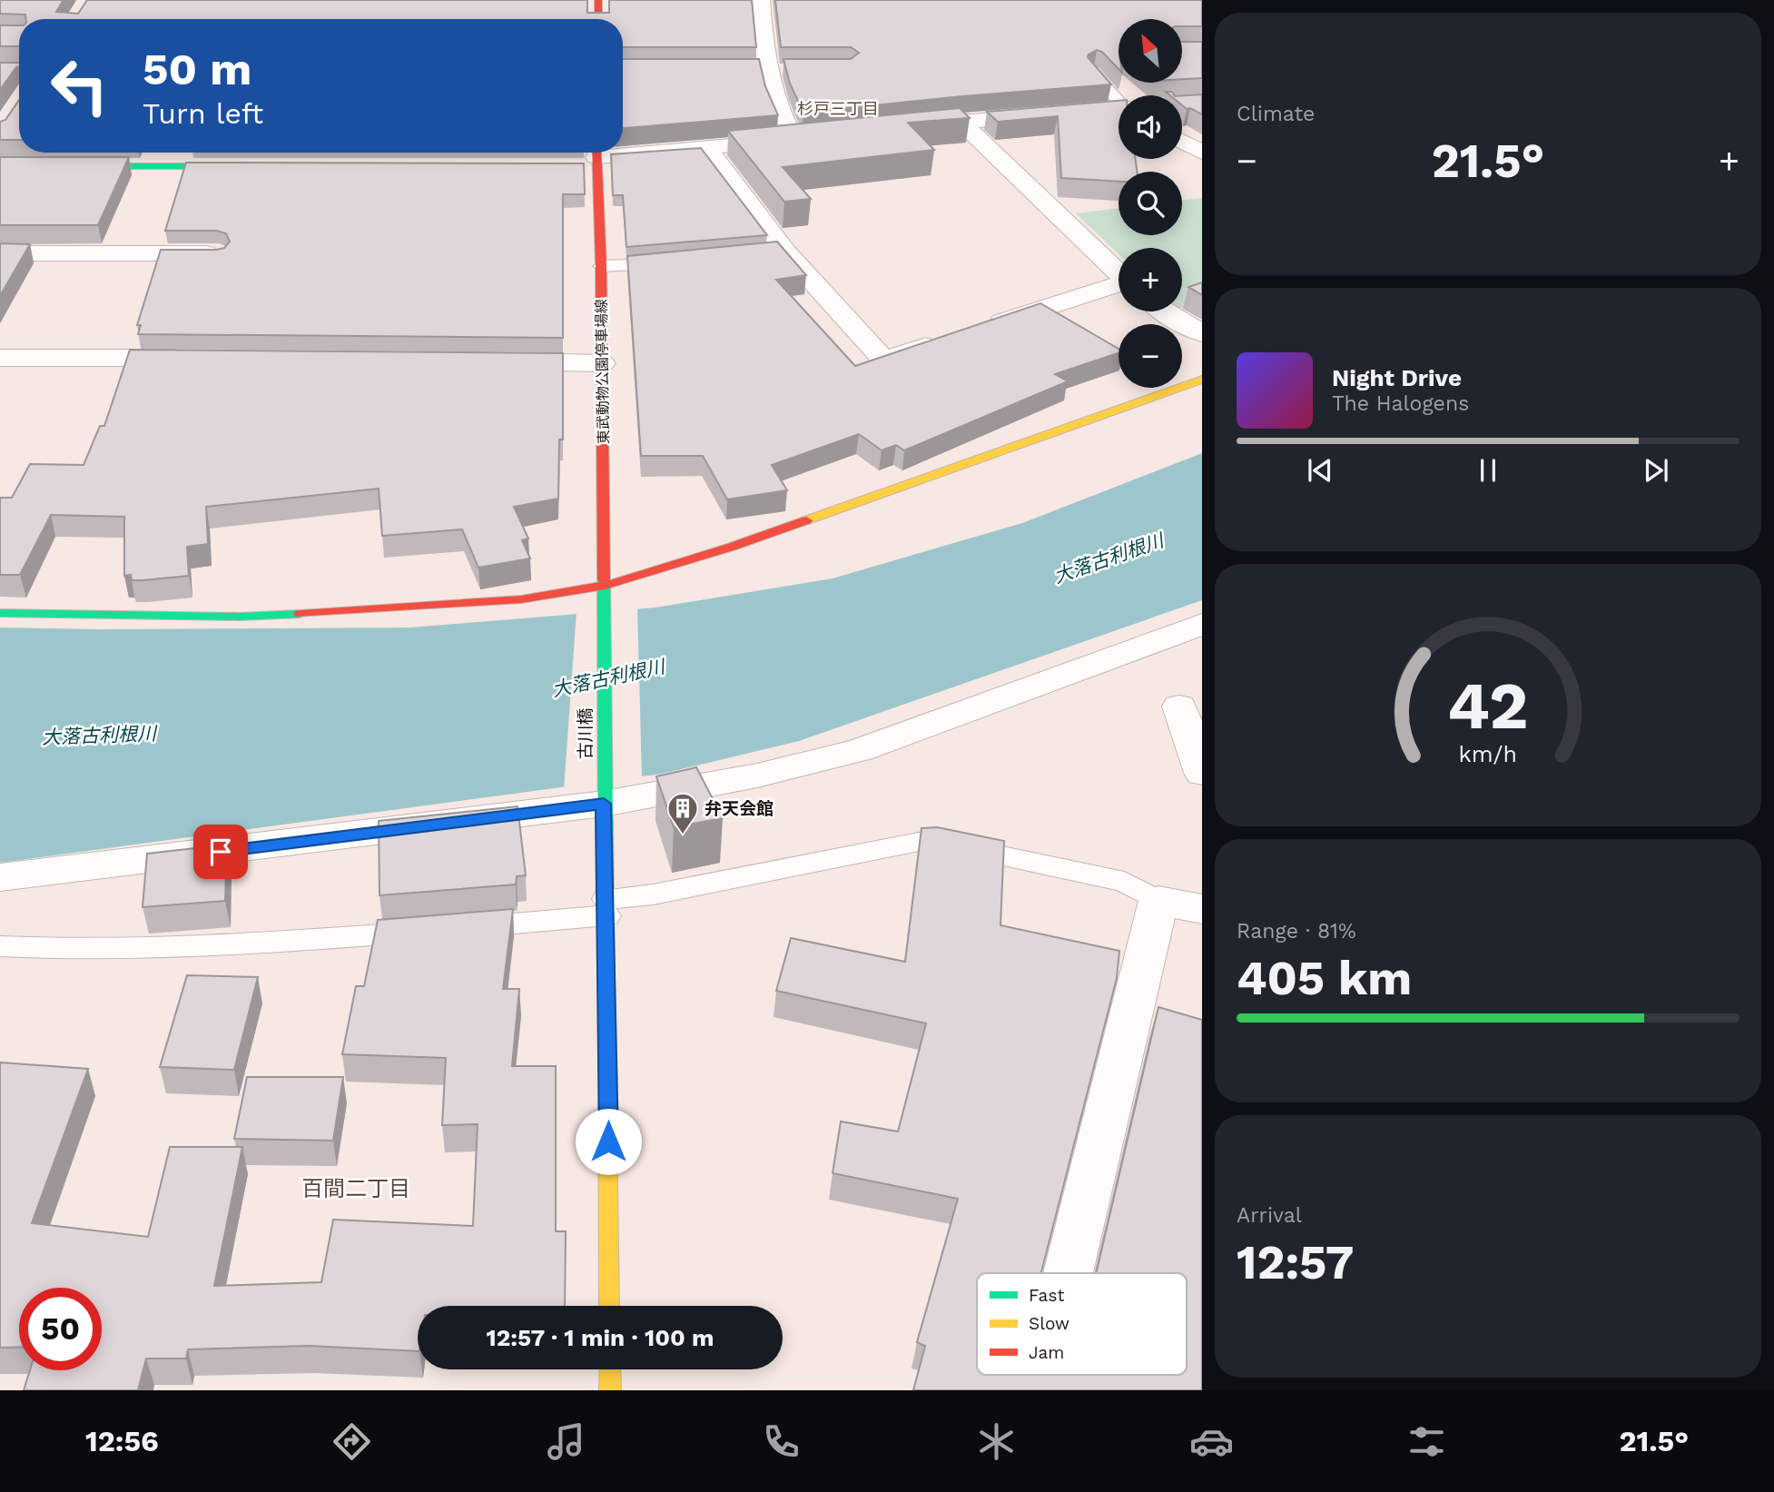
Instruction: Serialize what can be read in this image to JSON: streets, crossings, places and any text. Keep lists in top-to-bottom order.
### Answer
{
  "streets": {
    "main road": ["東武動物公園停車場線", "古川橋"]
  },
  "crossings": [
    ["東武動物公園停車場線", "古川橋"]
  ],
  "districts": ["杉戸三丁目", "百間二丁目"],
  "water": ["大落古利根川"],
  "places": {
    "building": ["弁天会館"]
  },
  "legend": ["Fast", "Slow", "Jam"],
  "north": "top left",
  "page": {
    "tile": [
      "Climate",
      ["Range · 81%", "405 km"],
      ["Arrival", "12:57"]
    ],
    "map_buttons": ["+", "−"],
    "turn": ["50 m", "Turn left"],
    "heat": ["−", "21.5°", "+"],
    "song": ["Night Drive", "The Halogens"],
    "limit": "50",
    "trip": "12:57 · 1 min · 100 m",
    "tabs": ["12:56", "21.5°"],
    "gauge": ["42", "km/h"]
  }
}
